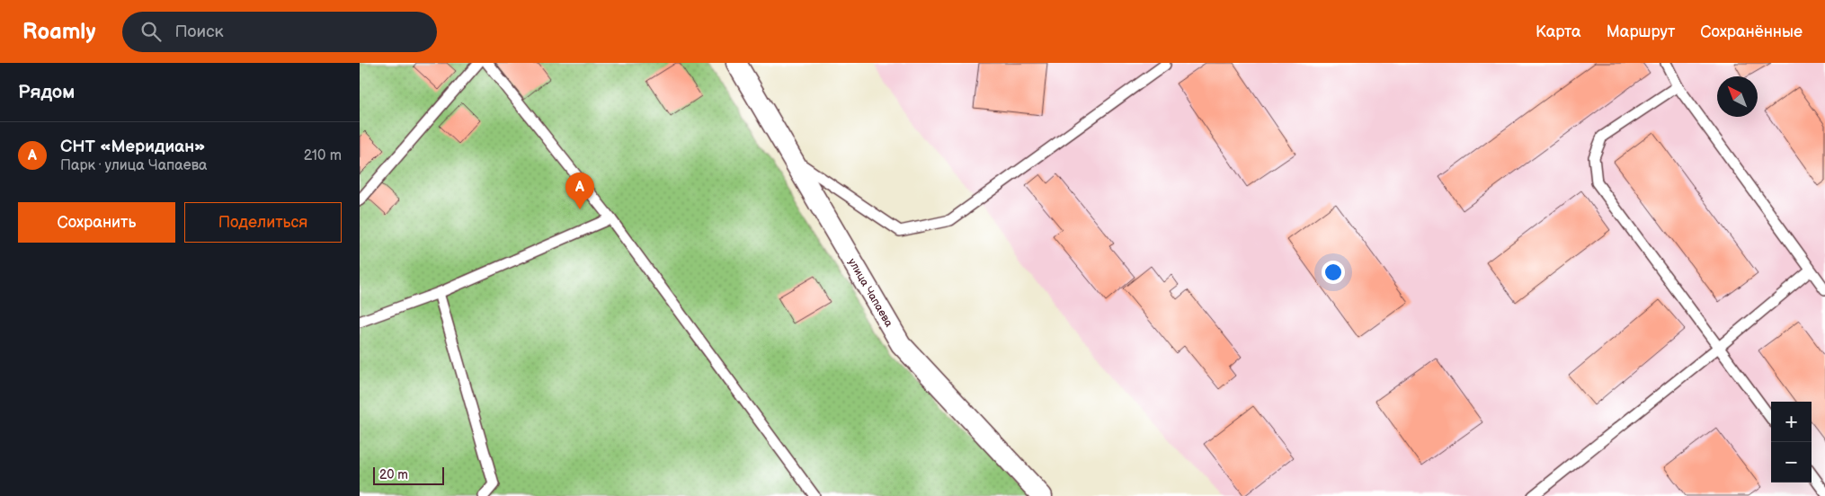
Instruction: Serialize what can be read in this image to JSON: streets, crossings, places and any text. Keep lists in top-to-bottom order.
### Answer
{
  "streets": {
    "street": ["улица Чапаева"]
  },
  "scale_bar": "20 m",
  "north": "top left",
  "page": {
    "header": "Roamly",
    "search": "Поиск",
    "nav": ["Карта", "Маршрут", "Сохранённые"],
    "heading": "Рядом",
    "list": [
      {
        "mark": "A",
        "name": "СНТ «Меридиан»",
        "note": "Парк · улица Чапаева",
        "value": "210 m"
      }
    ],
    "pins": "A",
    "buttons": ["Сохранить", "Поделиться"],
    "map_buttons": ["+", "−"],
    "scale": "20 m"
  }
}
